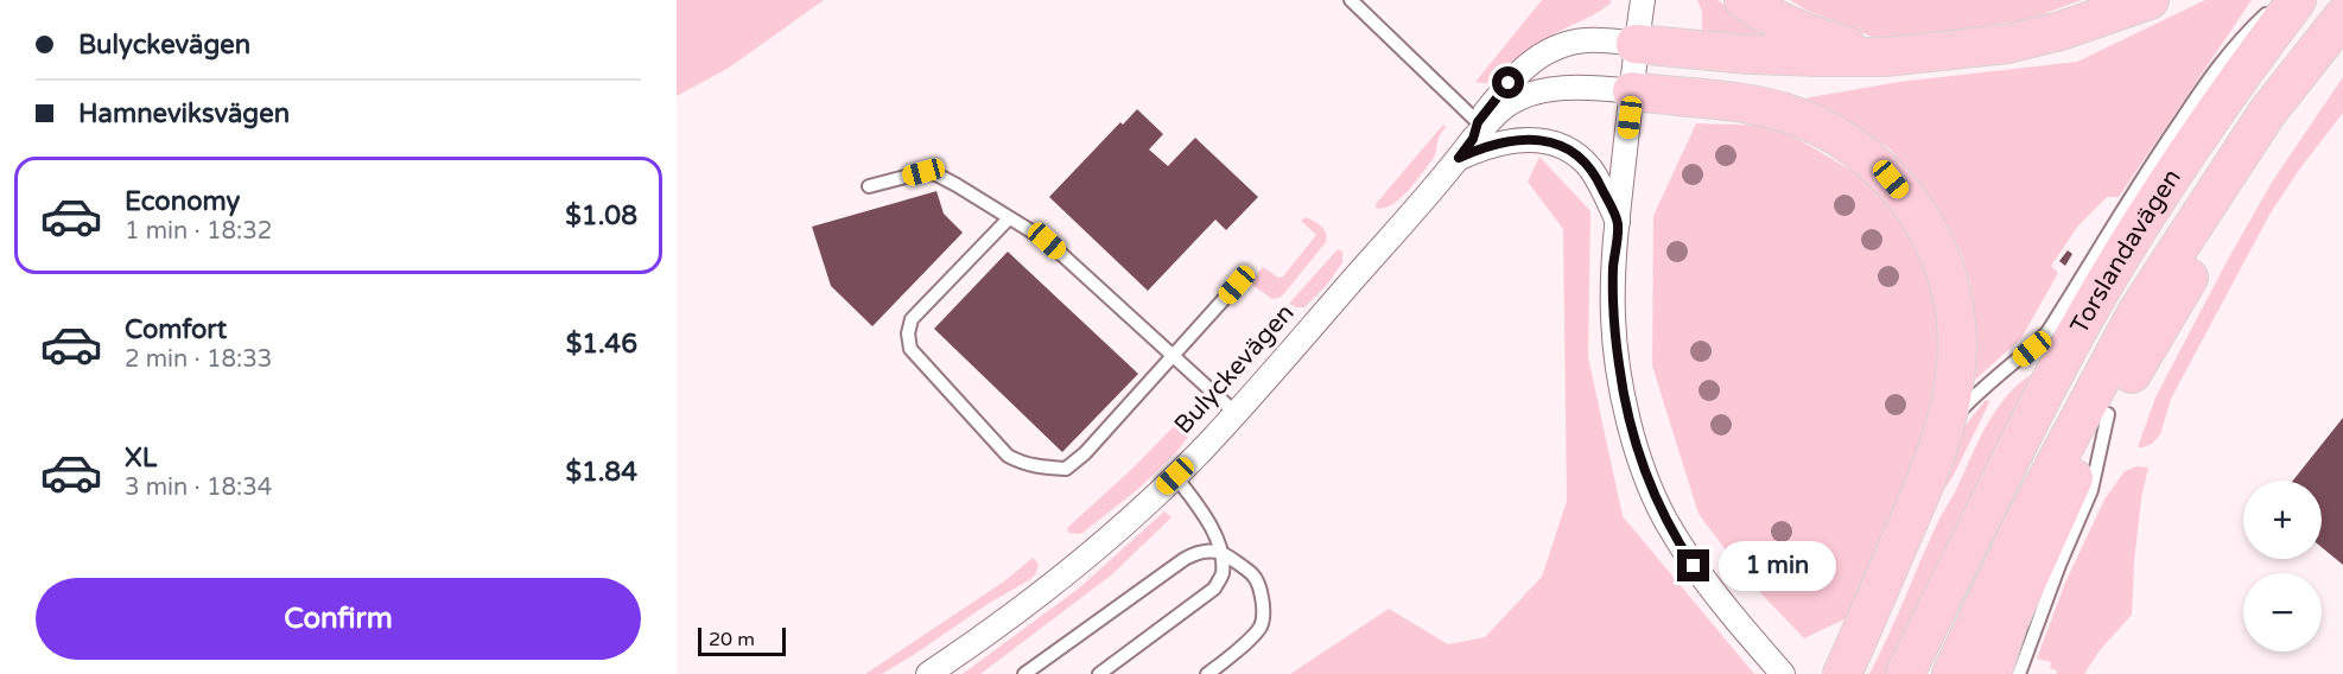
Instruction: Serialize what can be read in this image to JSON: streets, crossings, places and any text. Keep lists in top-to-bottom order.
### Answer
{
  "streets": {
    "main road": ["Torslandavägen"],
    "street": ["Bulyckevägen"]
  },
  "scale_bar": "20 m",
  "page": {
    "banner": ["Bulyckevägen", "Hamneviksvägen"],
    "list": [
      {
        "name": "Economy",
        "note": "1 min · 18:32",
        "value": "$1.08"
      },
      {
        "name": "Comfort",
        "note": "2 min · 18:33",
        "value": "$1.46"
      },
      {
        "name": "XL",
        "note": "3 min · 18:34",
        "value": "$1.84"
      }
    ],
    "map_buttons": ["+", "−"],
    "bubble": "1 min",
    "buttons": "Confirm",
    "scale": "20 m"
  }
}
